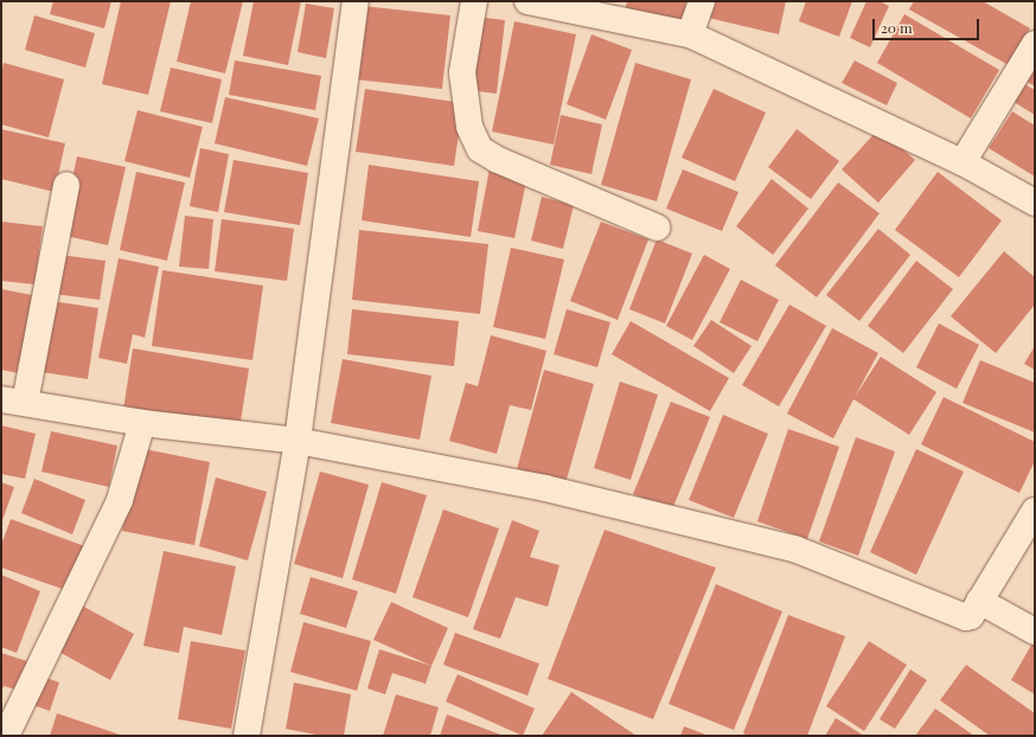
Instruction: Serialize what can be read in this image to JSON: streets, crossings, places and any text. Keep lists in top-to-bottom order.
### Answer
{
  "scale_bar": "20 m"
}
